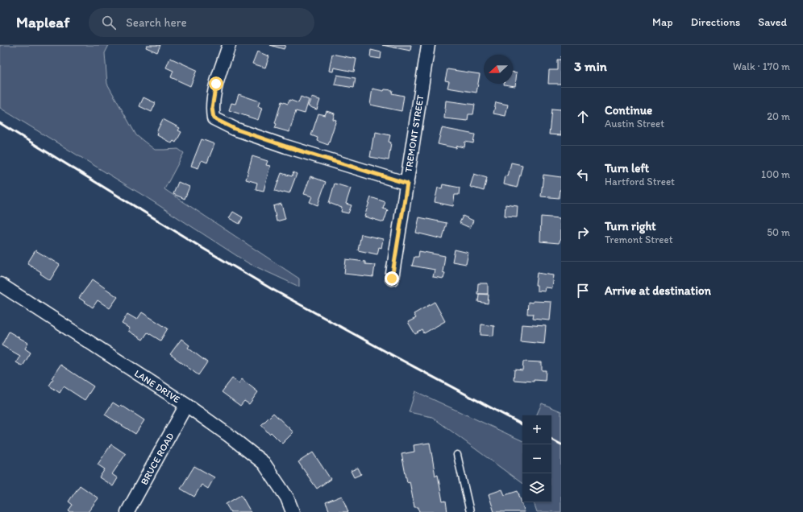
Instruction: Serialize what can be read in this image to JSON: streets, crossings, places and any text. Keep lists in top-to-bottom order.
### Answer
{
  "streets": {
    "street": ["TREMONT STREET", "LANE DRIVE", "BRUCE ROAD"]
  },
  "crossings": [
    ["LANE DRIVE", "BRUCE ROAD"]
  ],
  "north": "left",
  "page": {
    "header": "Mapleaf",
    "search": "Search here",
    "nav": ["Map", "Directions", "Saved"],
    "heading": ["3 min", "Walk · 170 m"],
    "list": [
      ["Continue", "Austin Street", "20 m"],
      ["Turn left", "Hartford Street", "100 m"],
      ["Turn right", "Tremont Street", "50 m"],
      "Arrive at destination"
    ],
    "map_buttons": ["+", "−"]
  }
}
